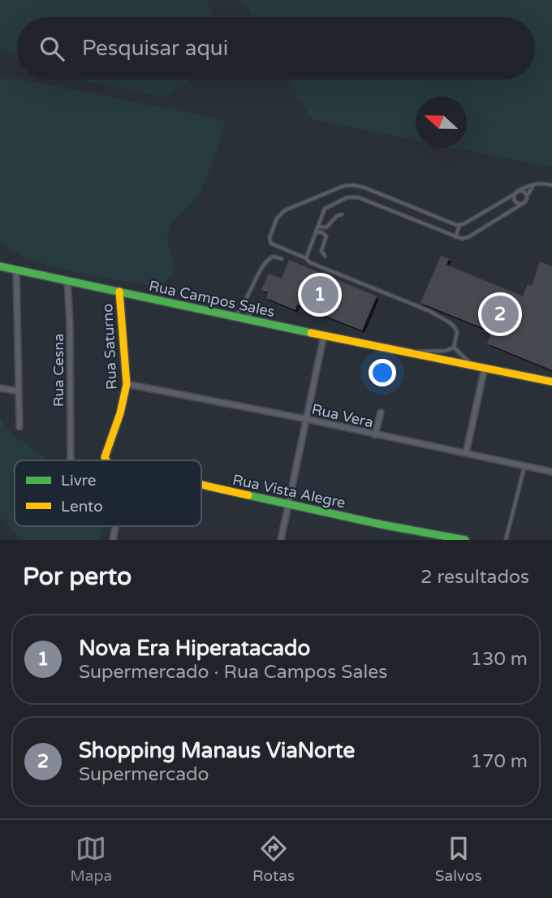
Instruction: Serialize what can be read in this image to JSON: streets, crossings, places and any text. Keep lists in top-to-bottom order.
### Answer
{
  "streets": {
    "street": [
      "Rua Campos Sales",
      "Rua Saturno",
      "Rua Cesna",
      "Rua Vera",
      "Rua Vista Alegre"
    ]
  },
  "crossings": [
    ["Rua Campos Sales", "Rua Saturno"],
    ["Rua Campos Sales", "Rua Cesna"],
    ["Rua Saturno", "Rua Vera"]
  ],
  "legend": ["Livre", "Lento"],
  "north": "left",
  "page": {
    "search": "Pesquisar aqui",
    "pins": ["1", "2"],
    "heading": ["Por perto", "2 resultados"],
    "list": [
      {
        "mark": "1",
        "name": "Nova Era Hiperatacado",
        "note": "Supermercado · Rua Campos Sales",
        "value": "130 m"
      },
      {
        "mark": "2",
        "name": "Shopping Manaus ViaNorte",
        "note": "Supermercado",
        "value": "170 m"
      }
    ],
    "nav": ["Mapa", "Rotas", "Salvos"]
  }
}
